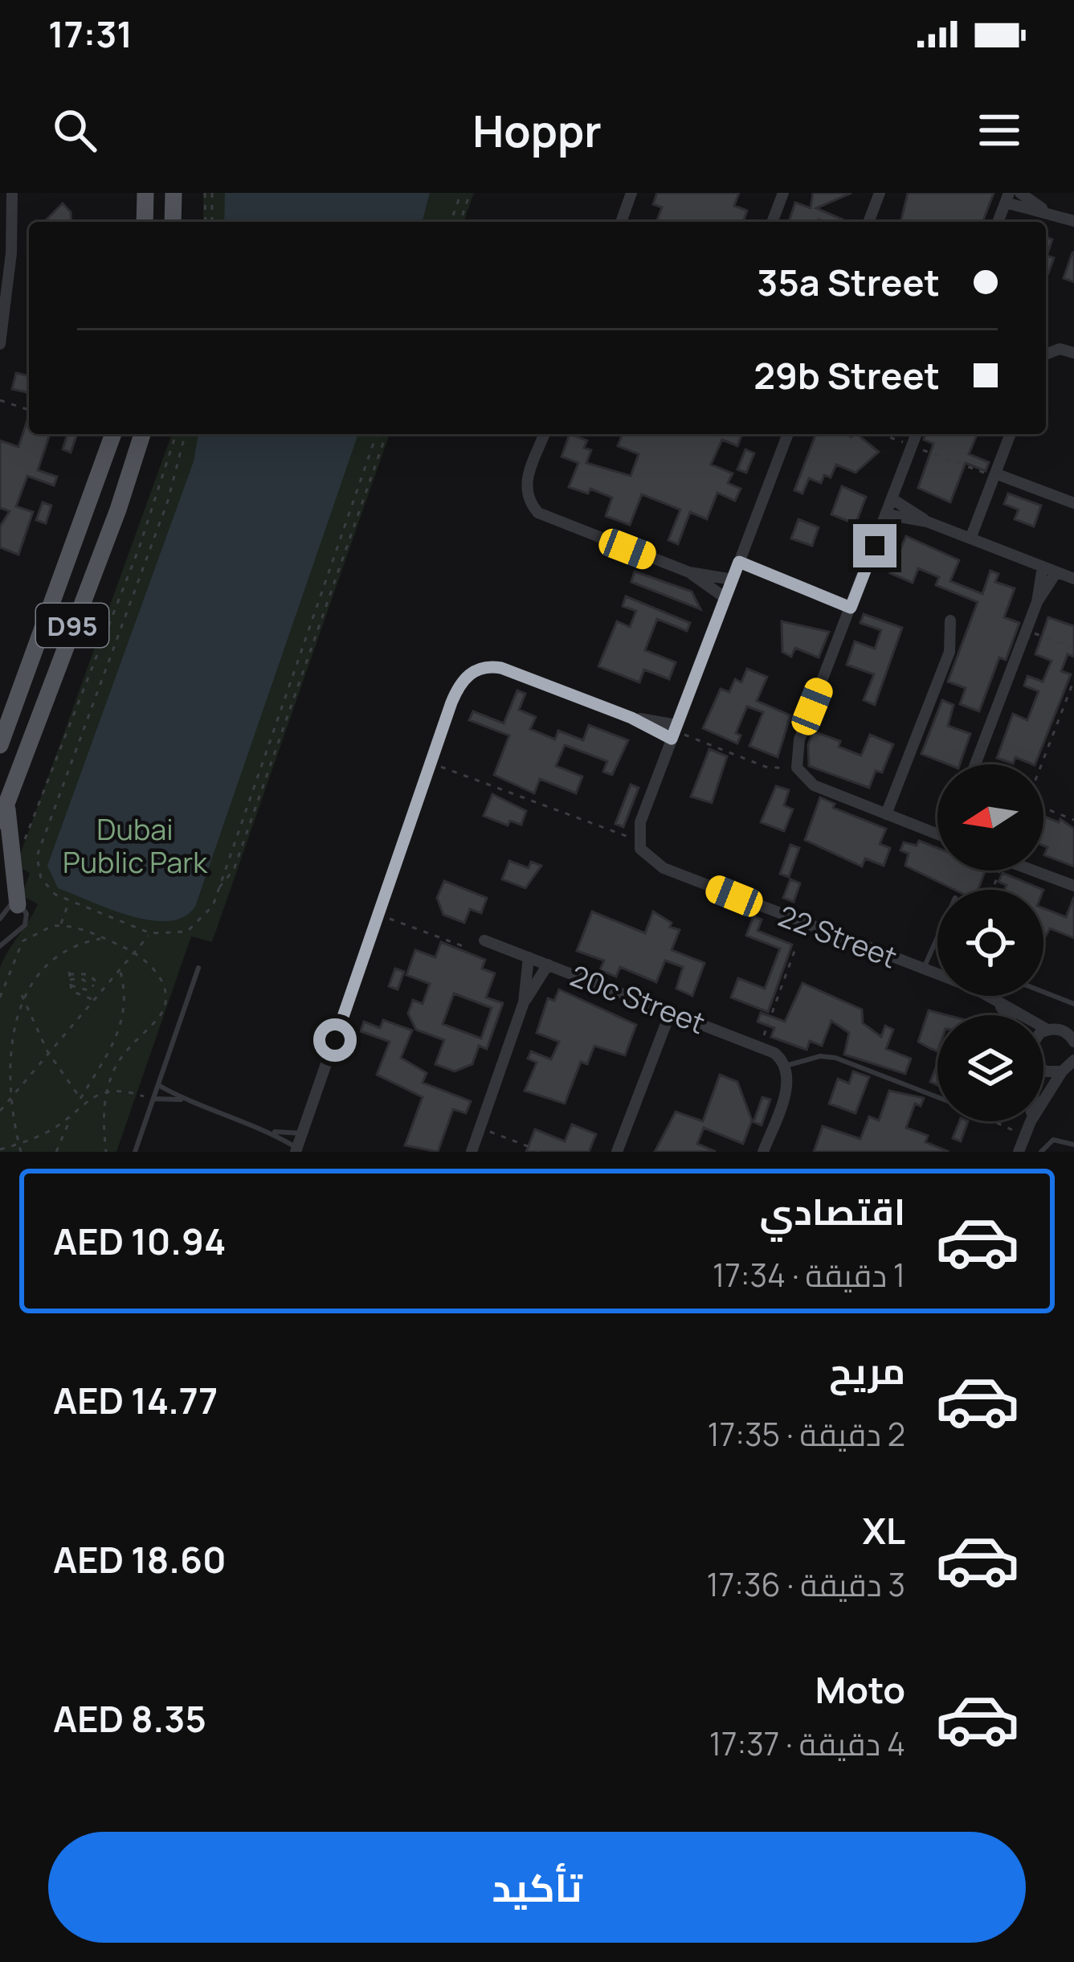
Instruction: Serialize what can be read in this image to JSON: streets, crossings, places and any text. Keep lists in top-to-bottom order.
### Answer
{
  "streets": {
    "main road": ["D95"],
    "street": ["22 Street", "20c Street"]
  },
  "parks": ["Dubai Public Park"],
  "north": "left",
  "page": {
    "status": "17:31",
    "header": "Hoppr",
    "banner": ["35a Street", "29b Street"],
    "list": [
      {
        "name": "اقتصادي",
        "note": "1 دقيقة · 17:34",
        "value": "AED 10.94"
      },
      {
        "name": "مريح",
        "note": "2 دقيقة · 17:35",
        "value": "AED 14.77"
      },
      {
        "name": "XL",
        "note": "3 دقيقة · 17:36",
        "value": "AED 18.60"
      },
      {
        "name": "Moto",
        "note": "4 دقيقة · 17:37",
        "value": "AED 8.35"
      }
    ],
    "buttons": "تأكيد"
  }
}
